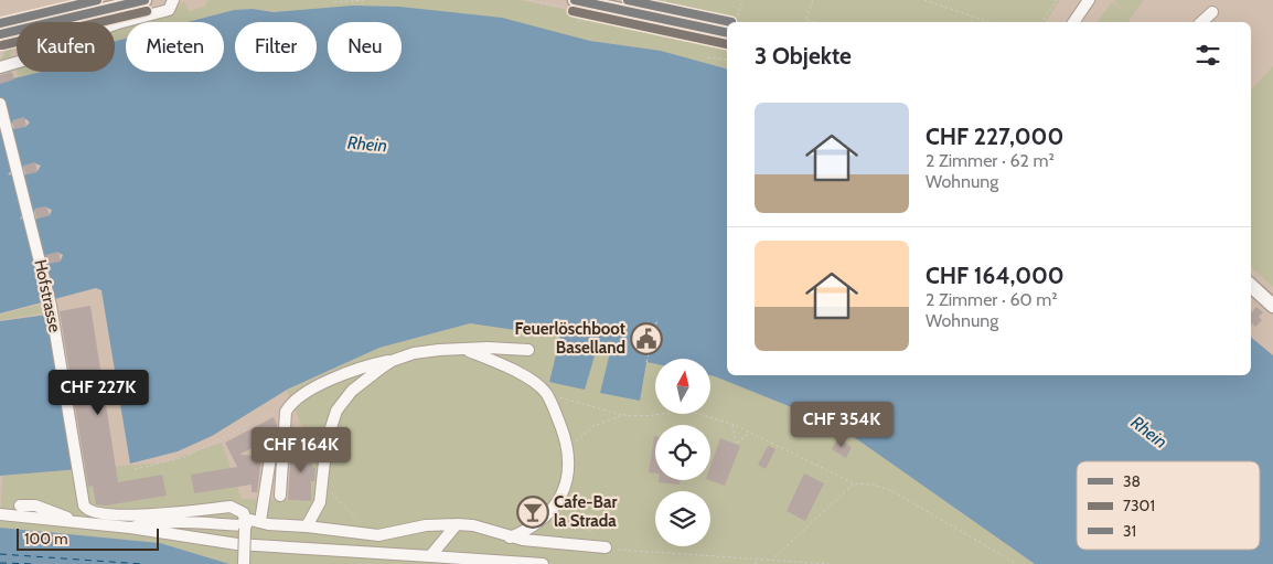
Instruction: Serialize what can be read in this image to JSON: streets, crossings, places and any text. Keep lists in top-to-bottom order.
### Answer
{
  "streets": {
    "street": ["Hofstrasse"]
  },
  "water": ["Rhein"],
  "places": {
    "public building": ["Feuerlöschboot Baselland"],
    "bar": ["Cafe-Bar la Strada"]
  },
  "lines": ["transit line 38", "transit line 31", "transit line 7301"],
  "legend": ["38", "7301", "31"],
  "scale_bar": "100 m",
  "north": "top",
  "page": {
    "chip": [
      "Kaufen",
      "Mieten",
      "Filter",
      "Neu"
    ],
    "heading": "3 Objekte",
    "list": [
      {
        "name": "CHF 227,000",
        "note": "2 Zimmer · 62 m² · Wohnung"
      },
      {
        "name": "CHF 164,000",
        "note": "2 Zimmer · 60 m² · Wohnung"
      }
    ],
    "price": ["CHF 227K", "CHF 354K", "CHF 164K"],
    "scale": "100 m"
  }
}
